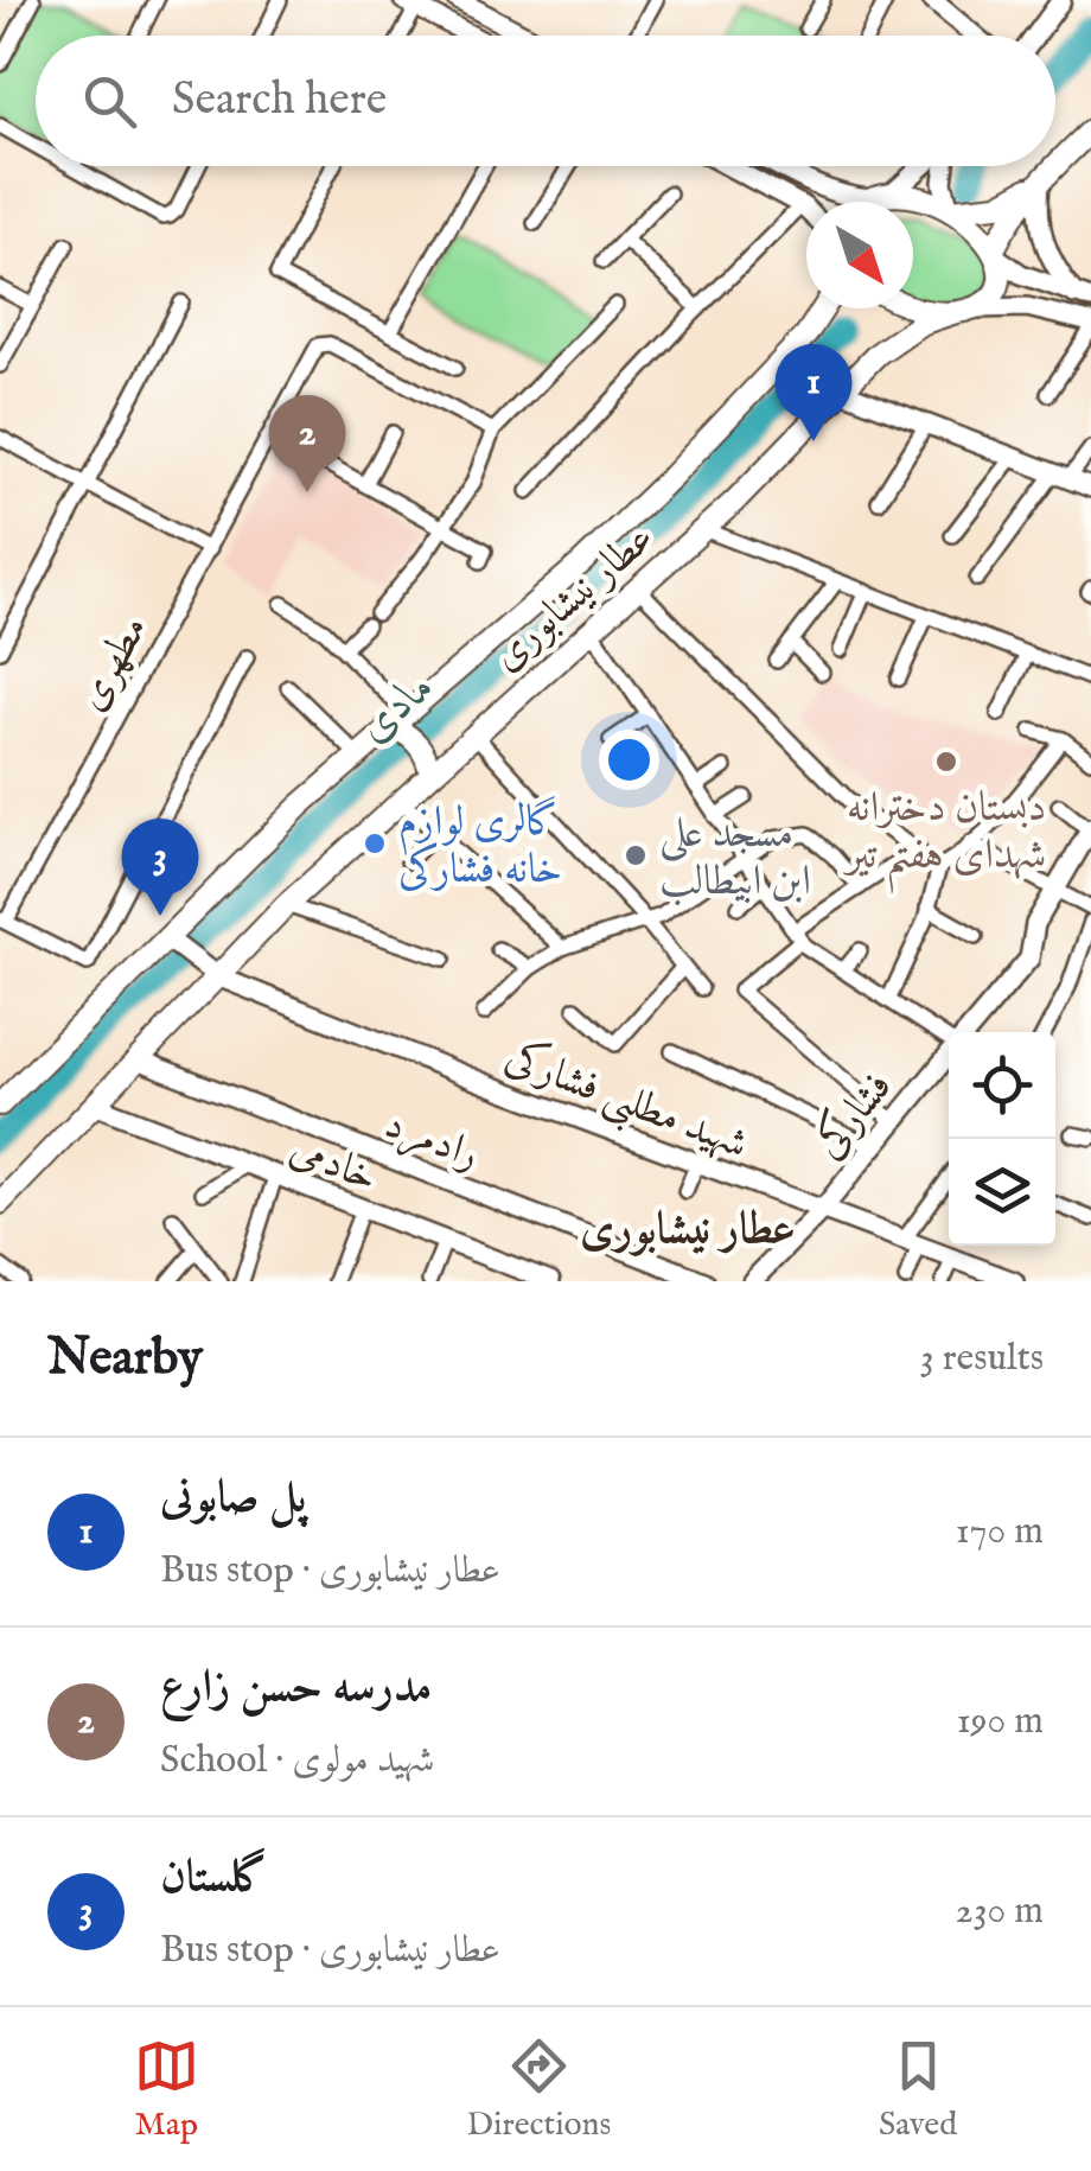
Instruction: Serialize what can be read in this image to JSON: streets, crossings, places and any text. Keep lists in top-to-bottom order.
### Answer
{
  "streets": {
    "main road": ["عطار نیشابوری"],
    "street": [
      "مطهری",
      "شهید مطلبی فشارکی",
      "فشارکی",
      "رادمرد",
      "خادمی"
    ]
  },
  "crossings": [
    ["عطار نیشابوری", "شهید مطلبی فشارکی"],
    ["عطار نیشابوری", "رادمرد"],
    ["عطار نیشابوری", "خادمی"],
    ["شهید مطلبی فشارکی", "فشارکی"]
  ],
  "districts": ["عطار نیشابوری"],
  "water": ["مادی"],
  "places": ["دبستان دخترانه شهدای هفتم تیر", "گالری لوازم خانه فشارکی", "مسجد علی ابن ابیطالب"],
  "north": "bottom right",
  "page": {
    "search": "Search here",
    "pins": ["1", "2", "3"],
    "heading": ["Nearby", "3 results"],
    "list": [
      {
        "mark": "1",
        "name": "پل صابونی",
        "note": "Bus stop · عطار نیشابوری",
        "value": "170 m"
      },
      {
        "mark": "2",
        "name": "مدرسه حسن زارع",
        "note": "School · شهید مولوی",
        "value": "190 m"
      },
      {
        "mark": "3",
        "name": "گلستان",
        "note": "Bus stop · عطار نیشابوری",
        "value": "230 m"
      }
    ],
    "nav": ["Map", "Directions", "Saved"]
  }
}
